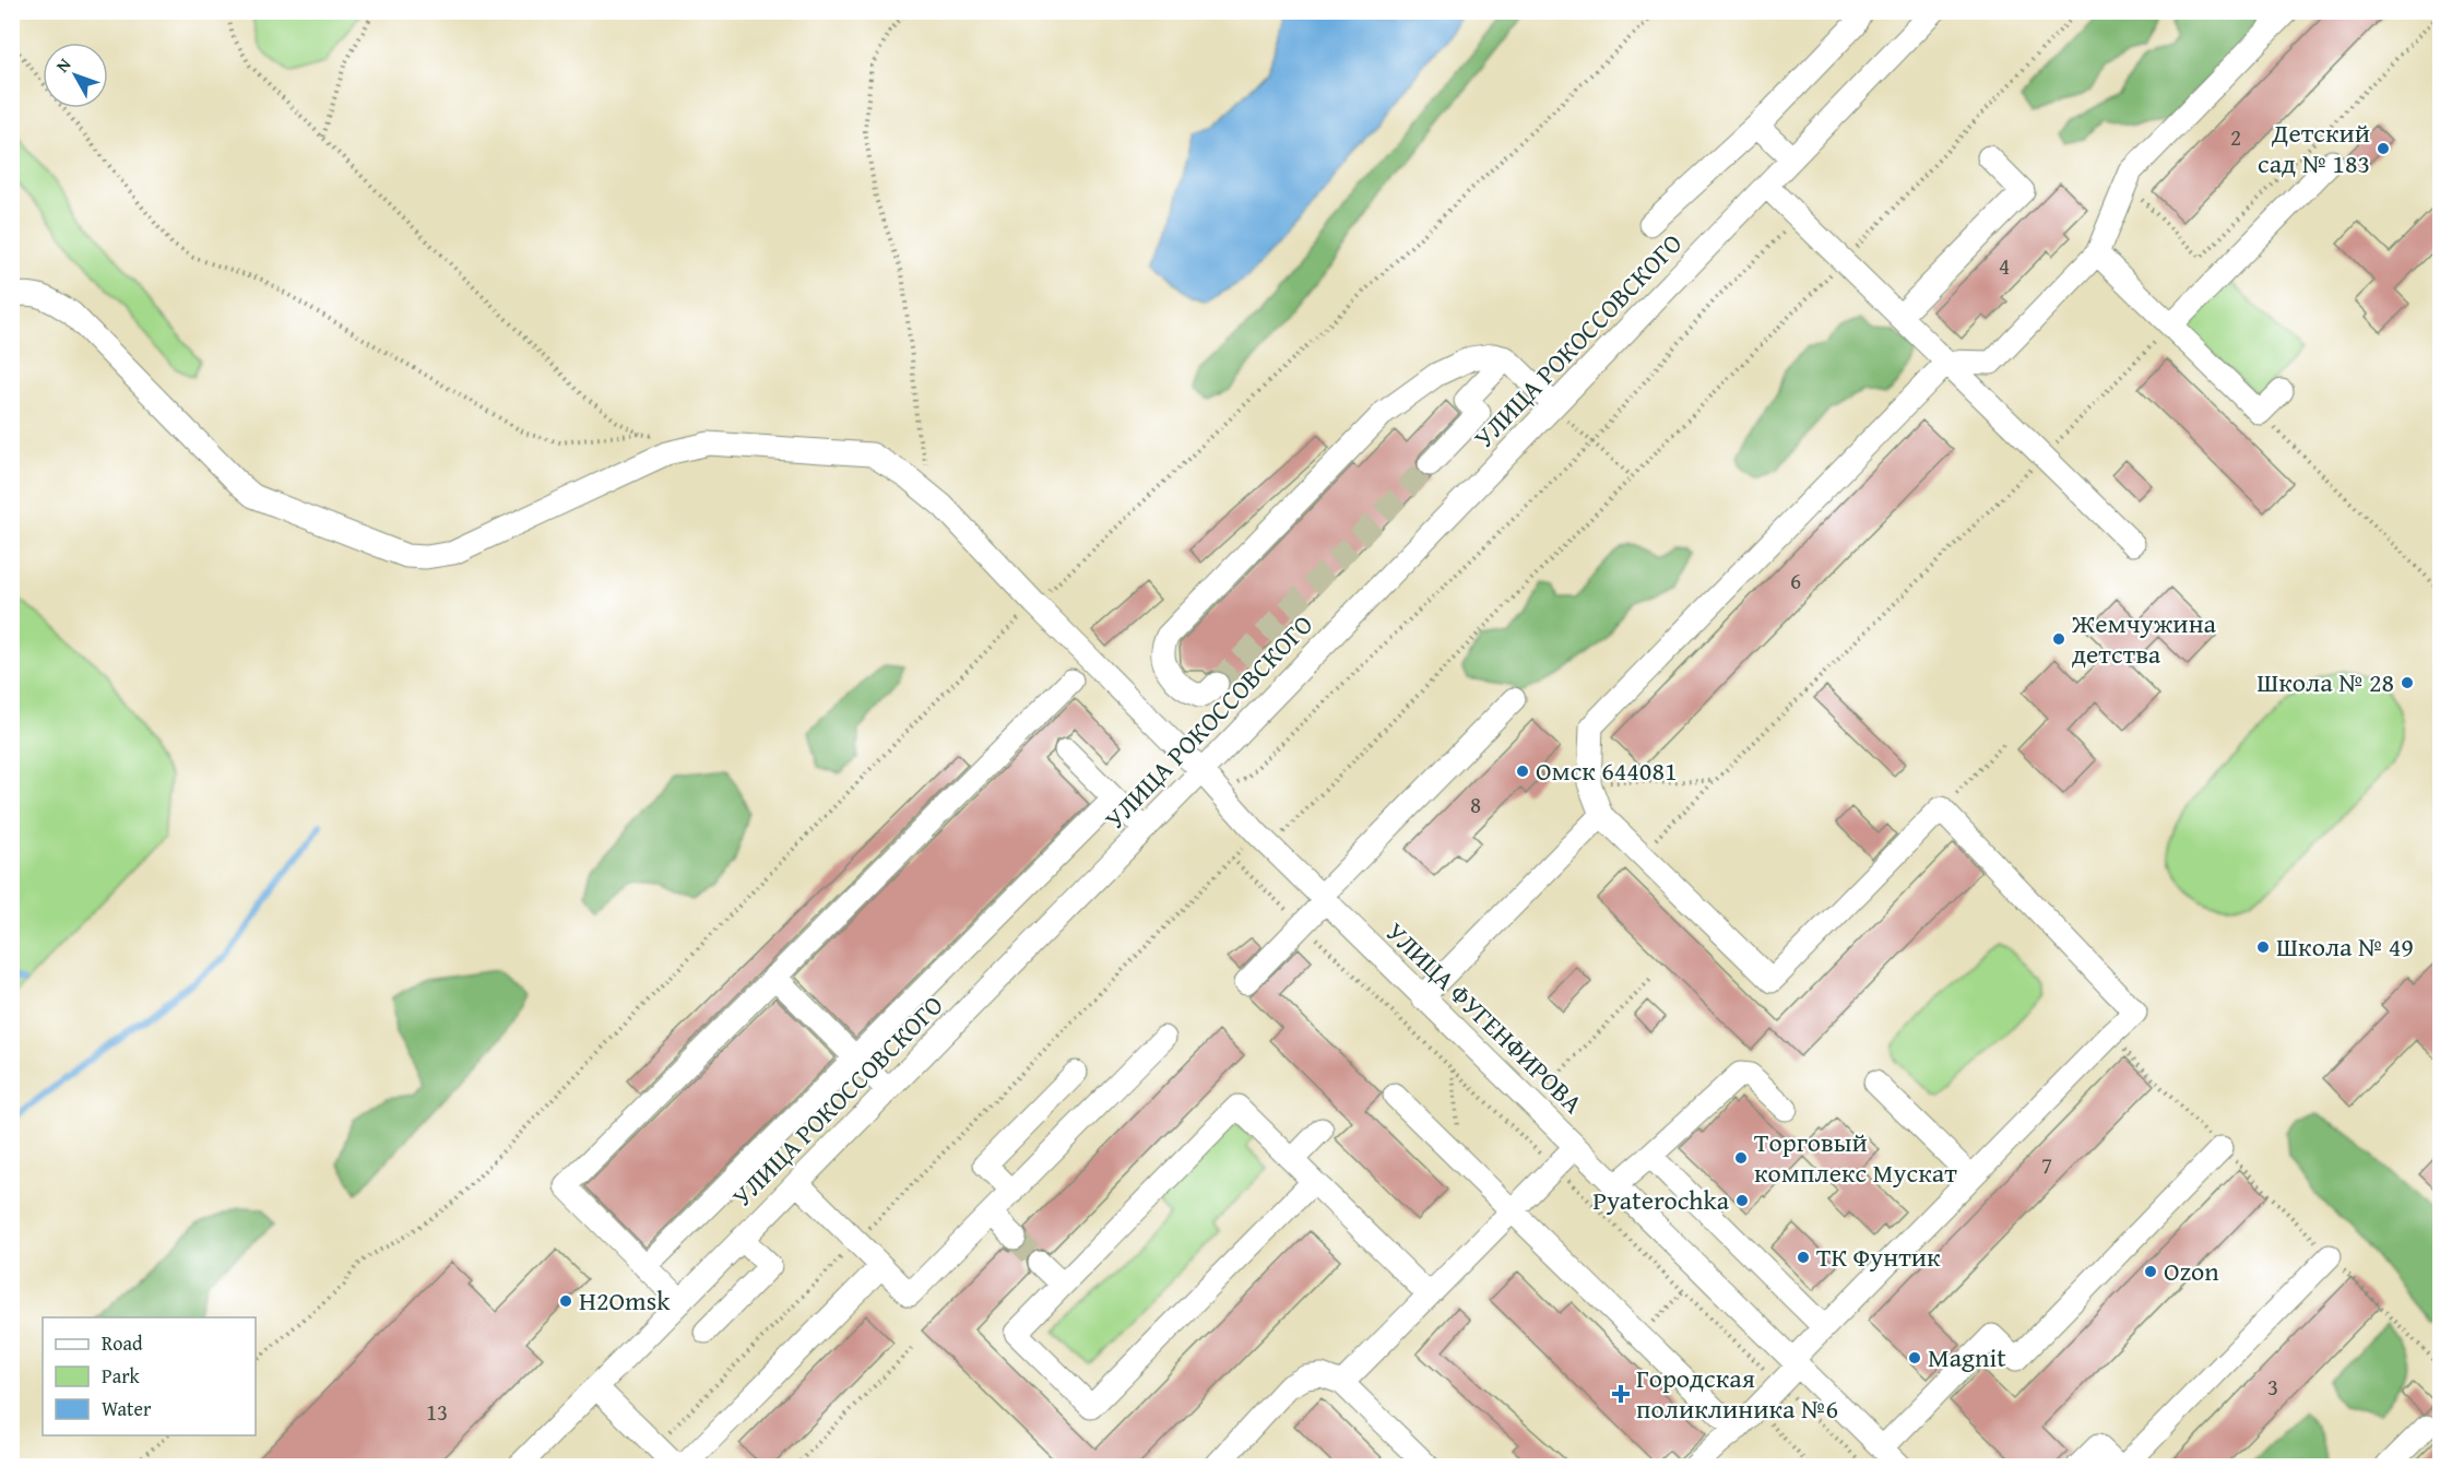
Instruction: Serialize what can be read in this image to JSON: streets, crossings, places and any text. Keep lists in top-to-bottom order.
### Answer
{
  "streets": {
    "street": ["УЛИЦА РОКОССОВСКОГО", "УЛИЦА ФУГЕНФИРОВА"]
  },
  "crossings": [
    ["УЛИЦА РОКОССОВСКОГО", "УЛИЦА ФУГЕНФИРОВА"]
  ],
  "places": {
    "other": [
      "Детский сад № 183",
      "Жемчужина детства",
      "Школа № 28",
      "Омск 644081",
      "Школа № 49",
      "Торговый комплекс Мускат",
      "Pyaterochka",
      "ТК Фунтик",
      "Ozon",
      "H2Omsk",
      "Magnit"
    ],
    "health": ["Городская поликлиника №6"]
  },
  "house_numbers": [
    "2",
    "4",
    "6",
    "8",
    "7",
    "3",
    "13"
  ],
  "legend": ["Road", "Park", "Water"],
  "north": "top left"
}
